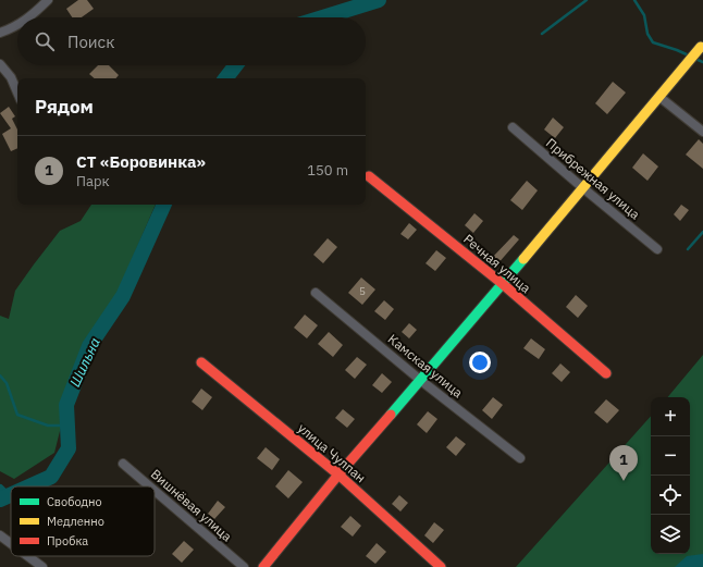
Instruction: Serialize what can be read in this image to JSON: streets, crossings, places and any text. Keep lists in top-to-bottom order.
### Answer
{
  "streets": {
    "street": [
      "Прибрежная улица",
      "Речная улица",
      "Камская улица",
      "улица Чулпан",
      "Вишнёвая улица"
    ]
  },
  "water": ["Шильна"],
  "house_numbers": ["5"],
  "legend": ["Свободно", "Медленно", "Пробка"],
  "page": {
    "search": "Поиск",
    "heading": "Рядом",
    "list": [
      {
        "mark": "1",
        "name": "СТ «Боровинка»",
        "note": "Парк",
        "value": "150 m"
      }
    ],
    "map_buttons": ["+", "−"],
    "pins": "1"
  }
}
